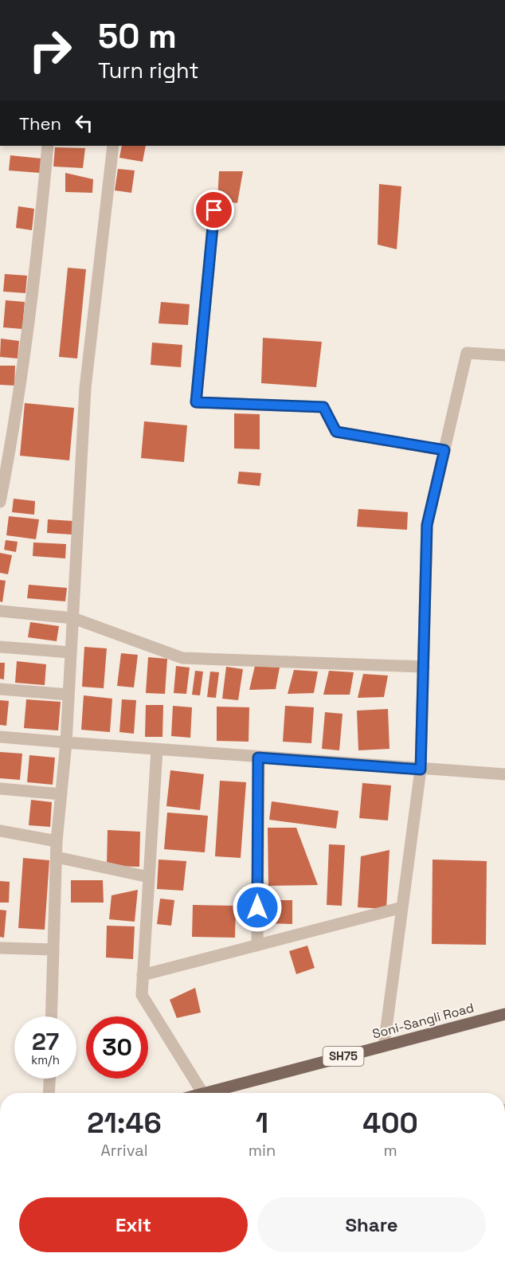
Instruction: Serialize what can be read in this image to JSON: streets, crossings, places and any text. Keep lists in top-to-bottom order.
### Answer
{
  "streets": {
    "main road": ["Soni-Sangli Road", "SH75"]
  },
  "page": {
    "turn": ["50 m", "Turn right"],
    "then": "Then",
    "speed": "27 km/h",
    "limit": "30",
    "eta": [
      "21:46",
      "Arrival",
      "1",
      "min",
      "400",
      "m"
    ],
    "buttons": ["Exit", "Share"]
  }
}
